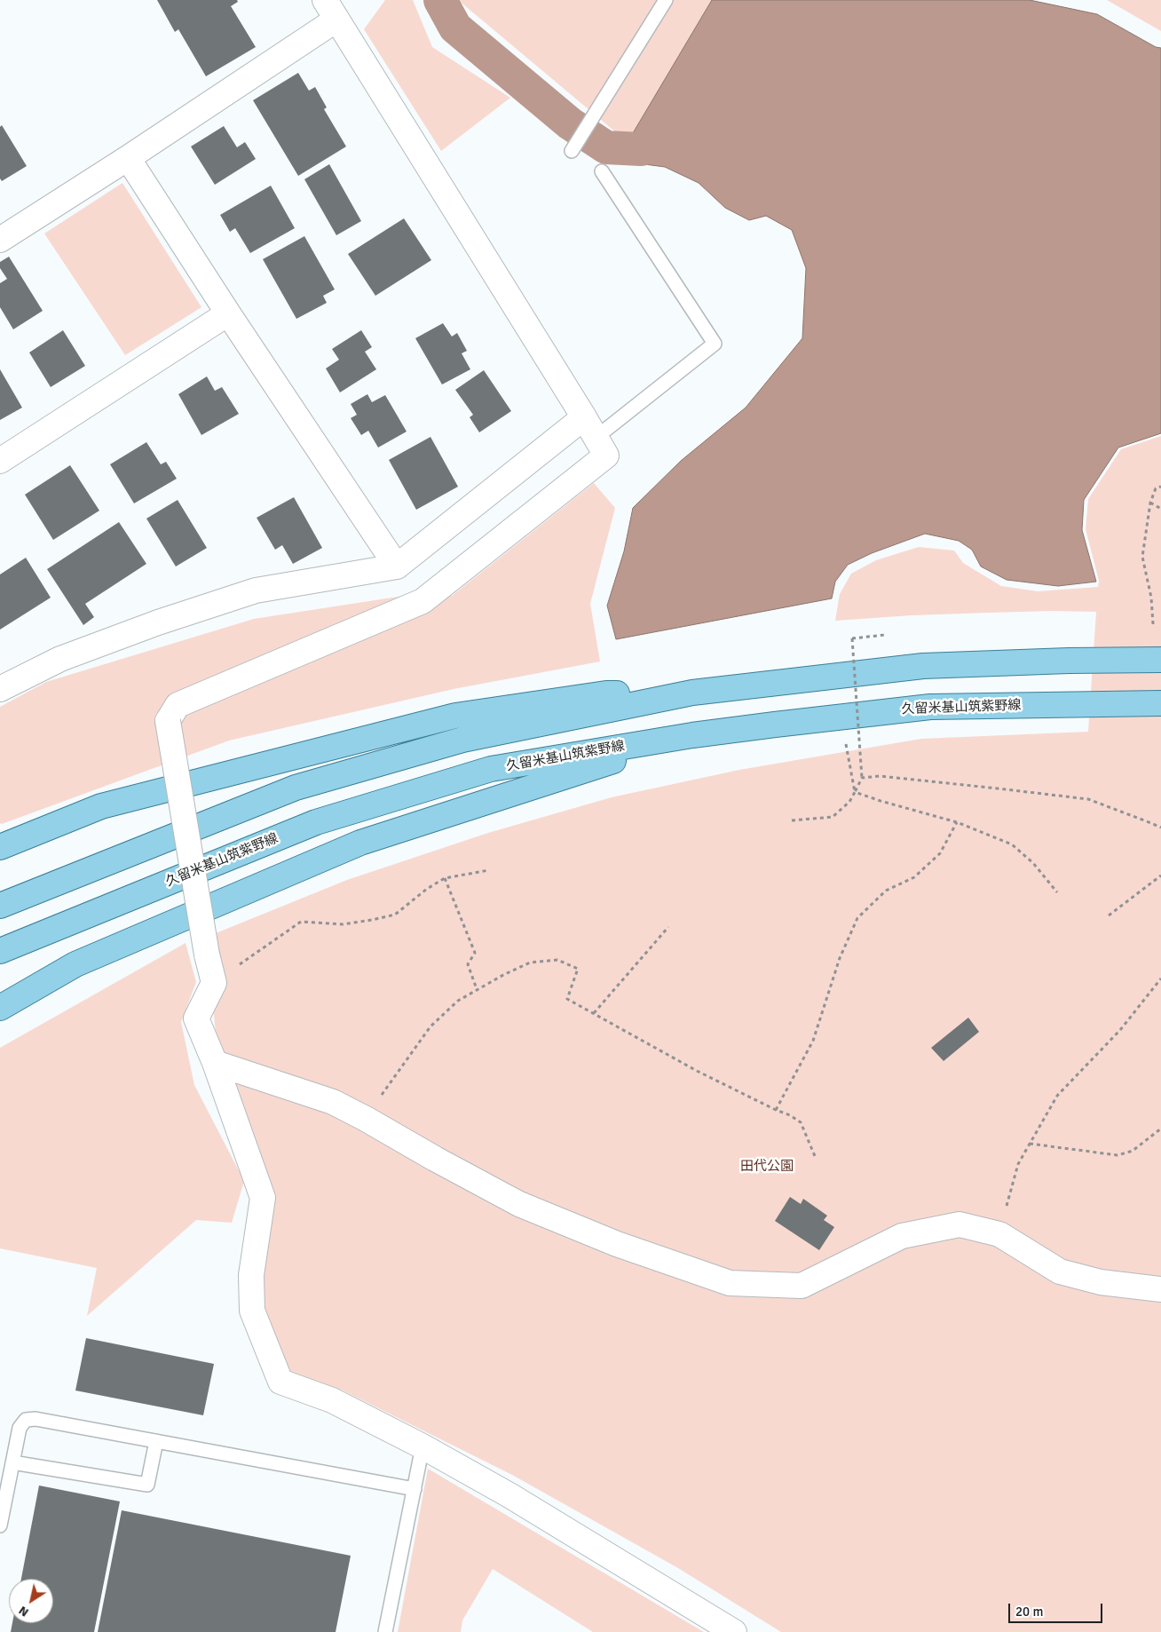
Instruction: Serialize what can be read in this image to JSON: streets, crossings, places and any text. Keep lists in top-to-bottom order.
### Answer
{
  "streets": {
    "main road": ["久留米基山筑紫野線"]
  },
  "parks": ["田代公園"],
  "scale_bar": "20 m",
  "north": "bottom left"
}
